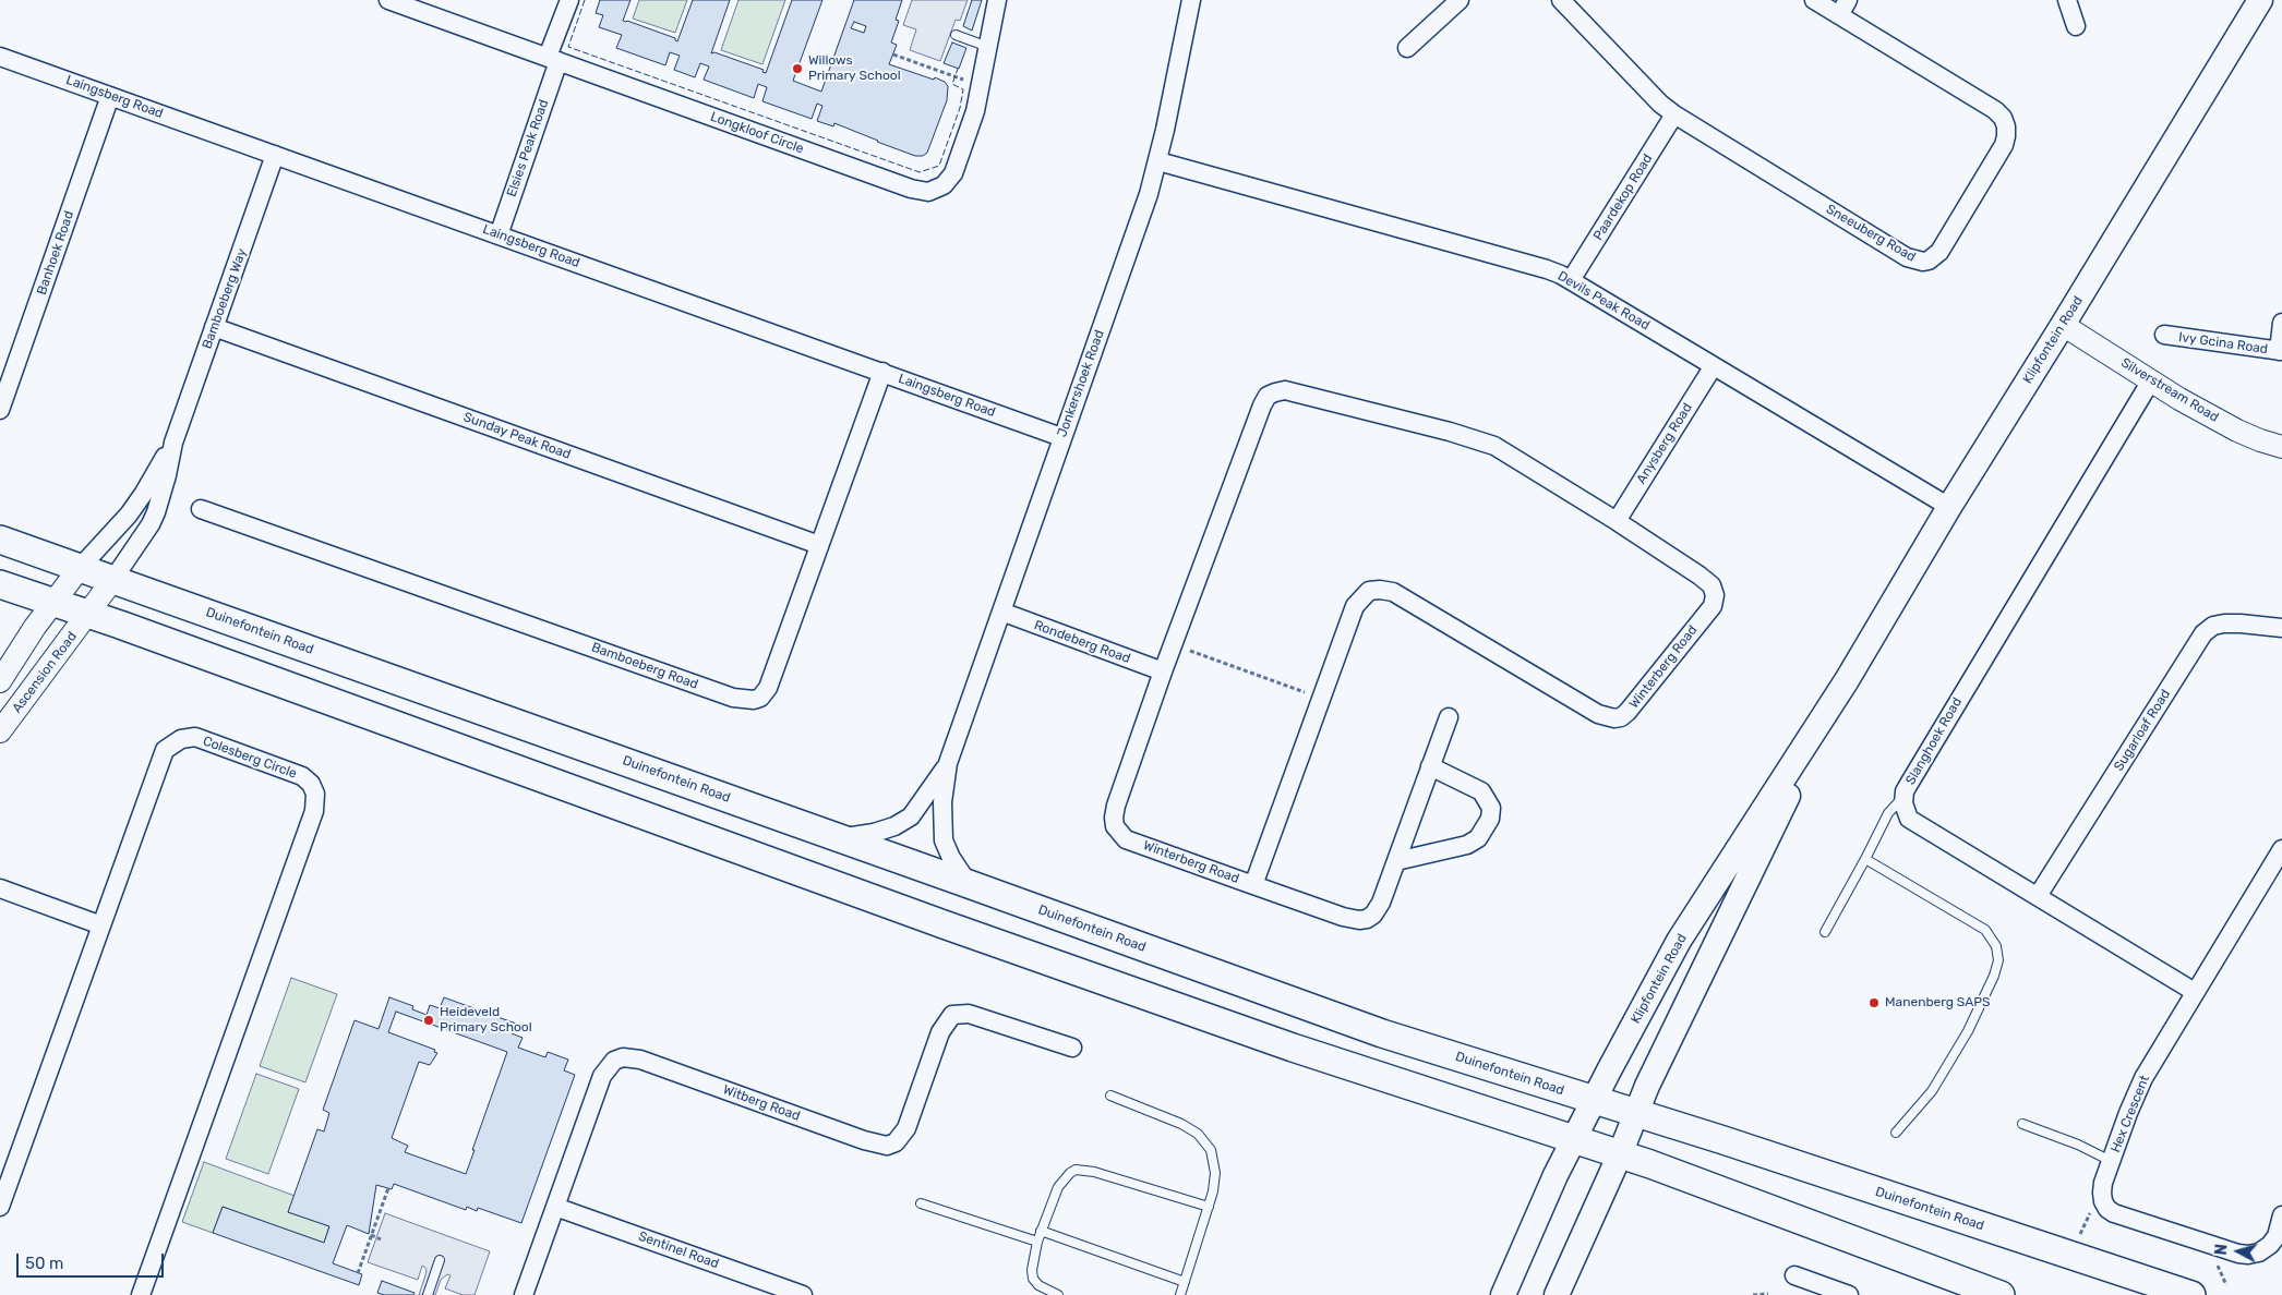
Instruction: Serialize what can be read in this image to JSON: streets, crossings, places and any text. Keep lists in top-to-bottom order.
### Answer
{
  "streets": {
    "main road": ["Klipfontein Road", "Duinefontein Road"],
    "street": [
      "Laingsberg Road",
      "Longkloof Circle",
      "Elsies Peak Road",
      "Paardekop Road",
      "Sneeuberg Road",
      "Banhoek Road",
      "Bamboeberg Way",
      "Devils Peak Road",
      "Ivy Gcina Road",
      "Jonkershoek Road",
      "Silverstream Road",
      "Sunday Peak Road",
      "Anysberg Road",
      "Rondeberg Road",
      "Bamboeberg Road",
      "Winterberg Road",
      "Ascension Road",
      "Sugarloaf Road",
      "Slanghoek Road",
      "Colesberg Circle",
      "Witberg Road",
      "Hex Crescent",
      "Sentinel Road"
    ]
  },
  "crossings": [
    ["Laingsberg Road", "Elsies Peak Road"],
    ["Laingsberg Road", "Banhoek Road"],
    ["Laingsberg Road", "Bamboeberg Way"],
    ["Laingsberg Road", "Jonkershoek Road"],
    ["Laingsberg Road", "Bamboeberg Road"],
    ["Longkloof Circle", "Elsies Peak Road"],
    ["Paardekop Road", "Sneeuberg Road"],
    ["Paardekop Road", "Devils Peak Road"],
    ["Bamboeberg Way", "Sunday Peak Road"],
    ["Bamboeberg Way", "Duinefontein Road"],
    ["Bamboeberg Way", "Ascension Road"],
    ["Devils Peak Road", "Klipfontein Road"],
    ["Devils Peak Road", "Jonkershoek Road"],
    ["Devils Peak Road", "Anysberg Road"],
    ["Klipfontein Road", "Silverstream Road"],
    ["Klipfontein Road", "Duinefontein Road"],
    ["Jonkershoek Road", "Duinefontein Road"],
    ["Jonkershoek Road", "Rondeberg Road"],
    ["Silverstream Road", "Slanghoek Road"],
    ["Sunday Peak Road", "Bamboeberg Road"],
    ["Anysberg Road", "Winterberg Road"],
    ["Duinefontein Road", "Ascension Road"],
    ["Rondeberg Road", "Winterberg Road"],
    ["Sugarloaf Road", "Slanghoek Road"],
    ["Slanghoek Road", "Hex Crescent"],
    ["Witberg Road", "Sentinel Road"]
  ],
  "places": ["Willows Primary School", "Manenberg SAPS", "Heideveld Primary School"],
  "scale_bar": "50 m",
  "north": "left"
}
